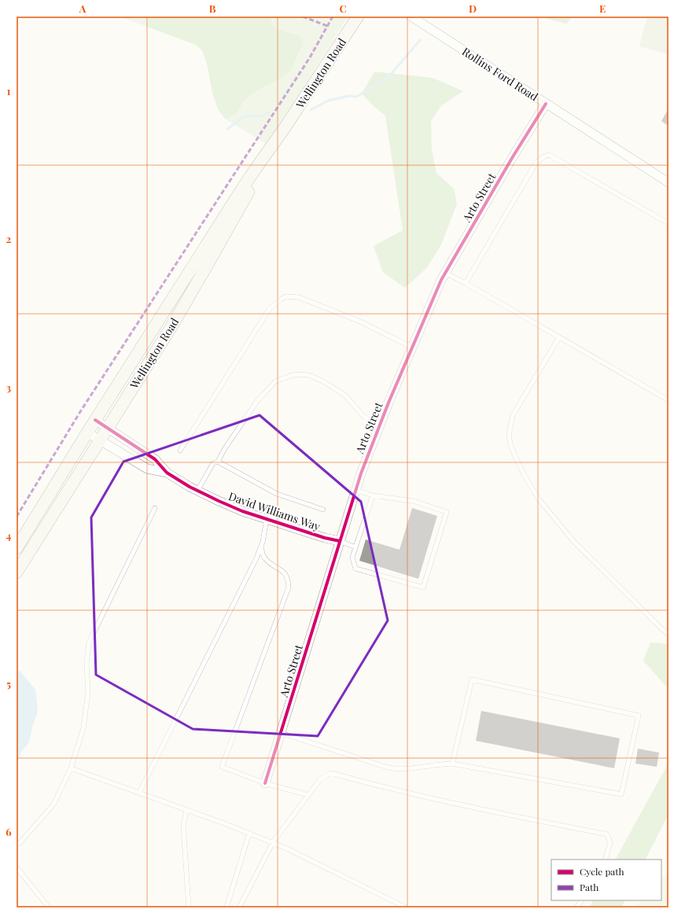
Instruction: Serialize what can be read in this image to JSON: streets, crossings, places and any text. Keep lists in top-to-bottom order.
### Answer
{
  "streets": {
    "main road": ["Wellington Road"],
    "street": ["Rollins Ford Road", "Arto Street", "David Williams Way"]
  },
  "crossings": [
    ["Wellington Road", "David Williams Way"],
    ["Rollins Ford Road", "Arto Street"],
    ["Arto Street", "David Williams Way"]
  ],
  "legend": ["Cycle path", "Path"],
  "grid": {
    "columns": [
      "A",
      "B",
      "C",
      "D",
      "E"
    ],
    "rows": [
      "1",
      "2",
      "3",
      "4",
      "5",
      "6"
    ]
  }
}
